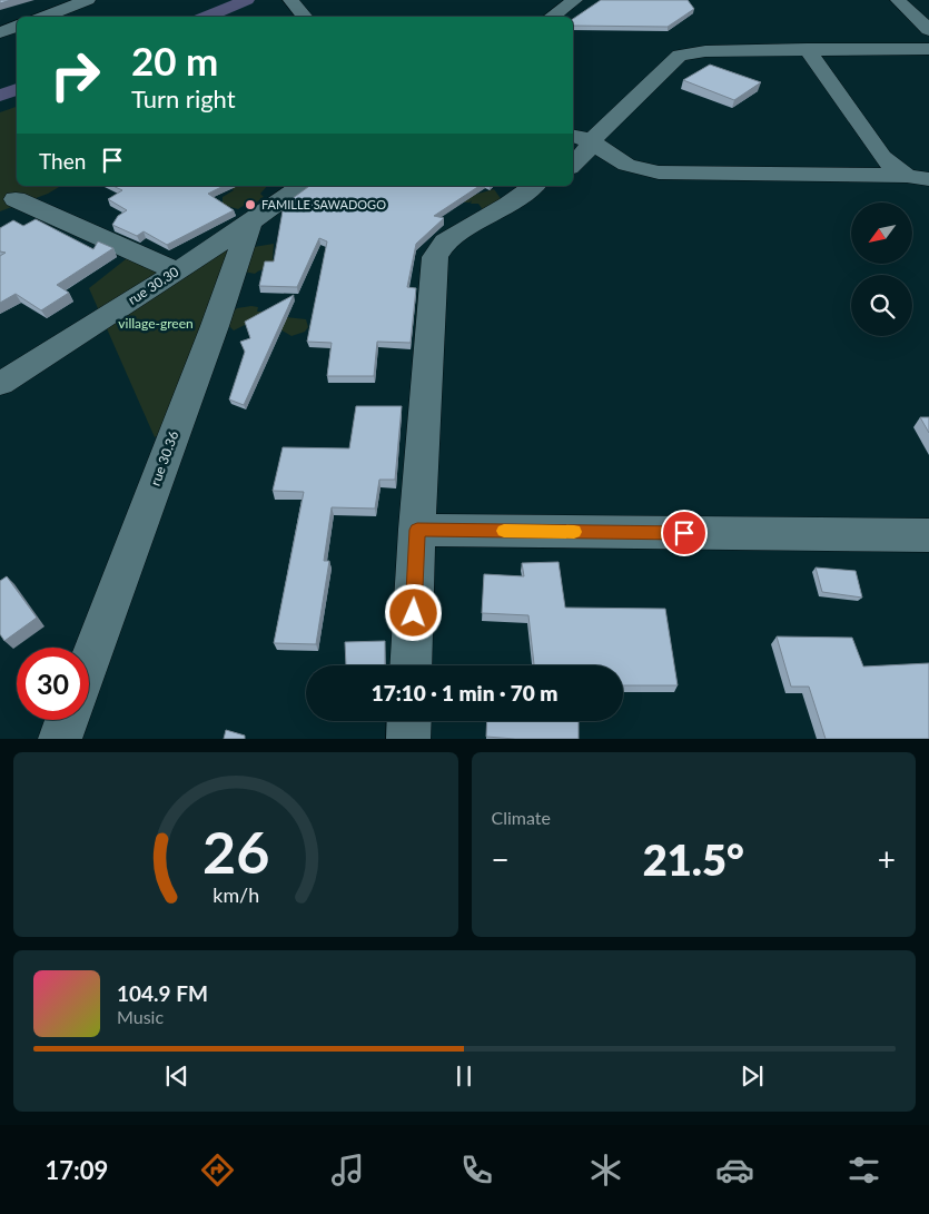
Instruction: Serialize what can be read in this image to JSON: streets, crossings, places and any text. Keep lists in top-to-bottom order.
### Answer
{
  "streets": {
    "street": ["rue 30.30", "rue 30.36"]
  },
  "crossings": [
    ["rue 30.30", "rue 30.36"]
  ],
  "parks": ["village-green"],
  "places": ["FAMILLE SAWADOGO"],
  "north": "bottom left",
  "page": {
    "turn": ["20 m", "Turn right"],
    "then": "Then",
    "limit": "30",
    "trip": "17:10 · 1 min · 70 m",
    "tile": "Climate",
    "heat": ["−", "21.5°", "+"],
    "song": ["104.9 FM", "Music"],
    "tabs": "17:09",
    "gauge": ["26", "km/h"]
  }
}
